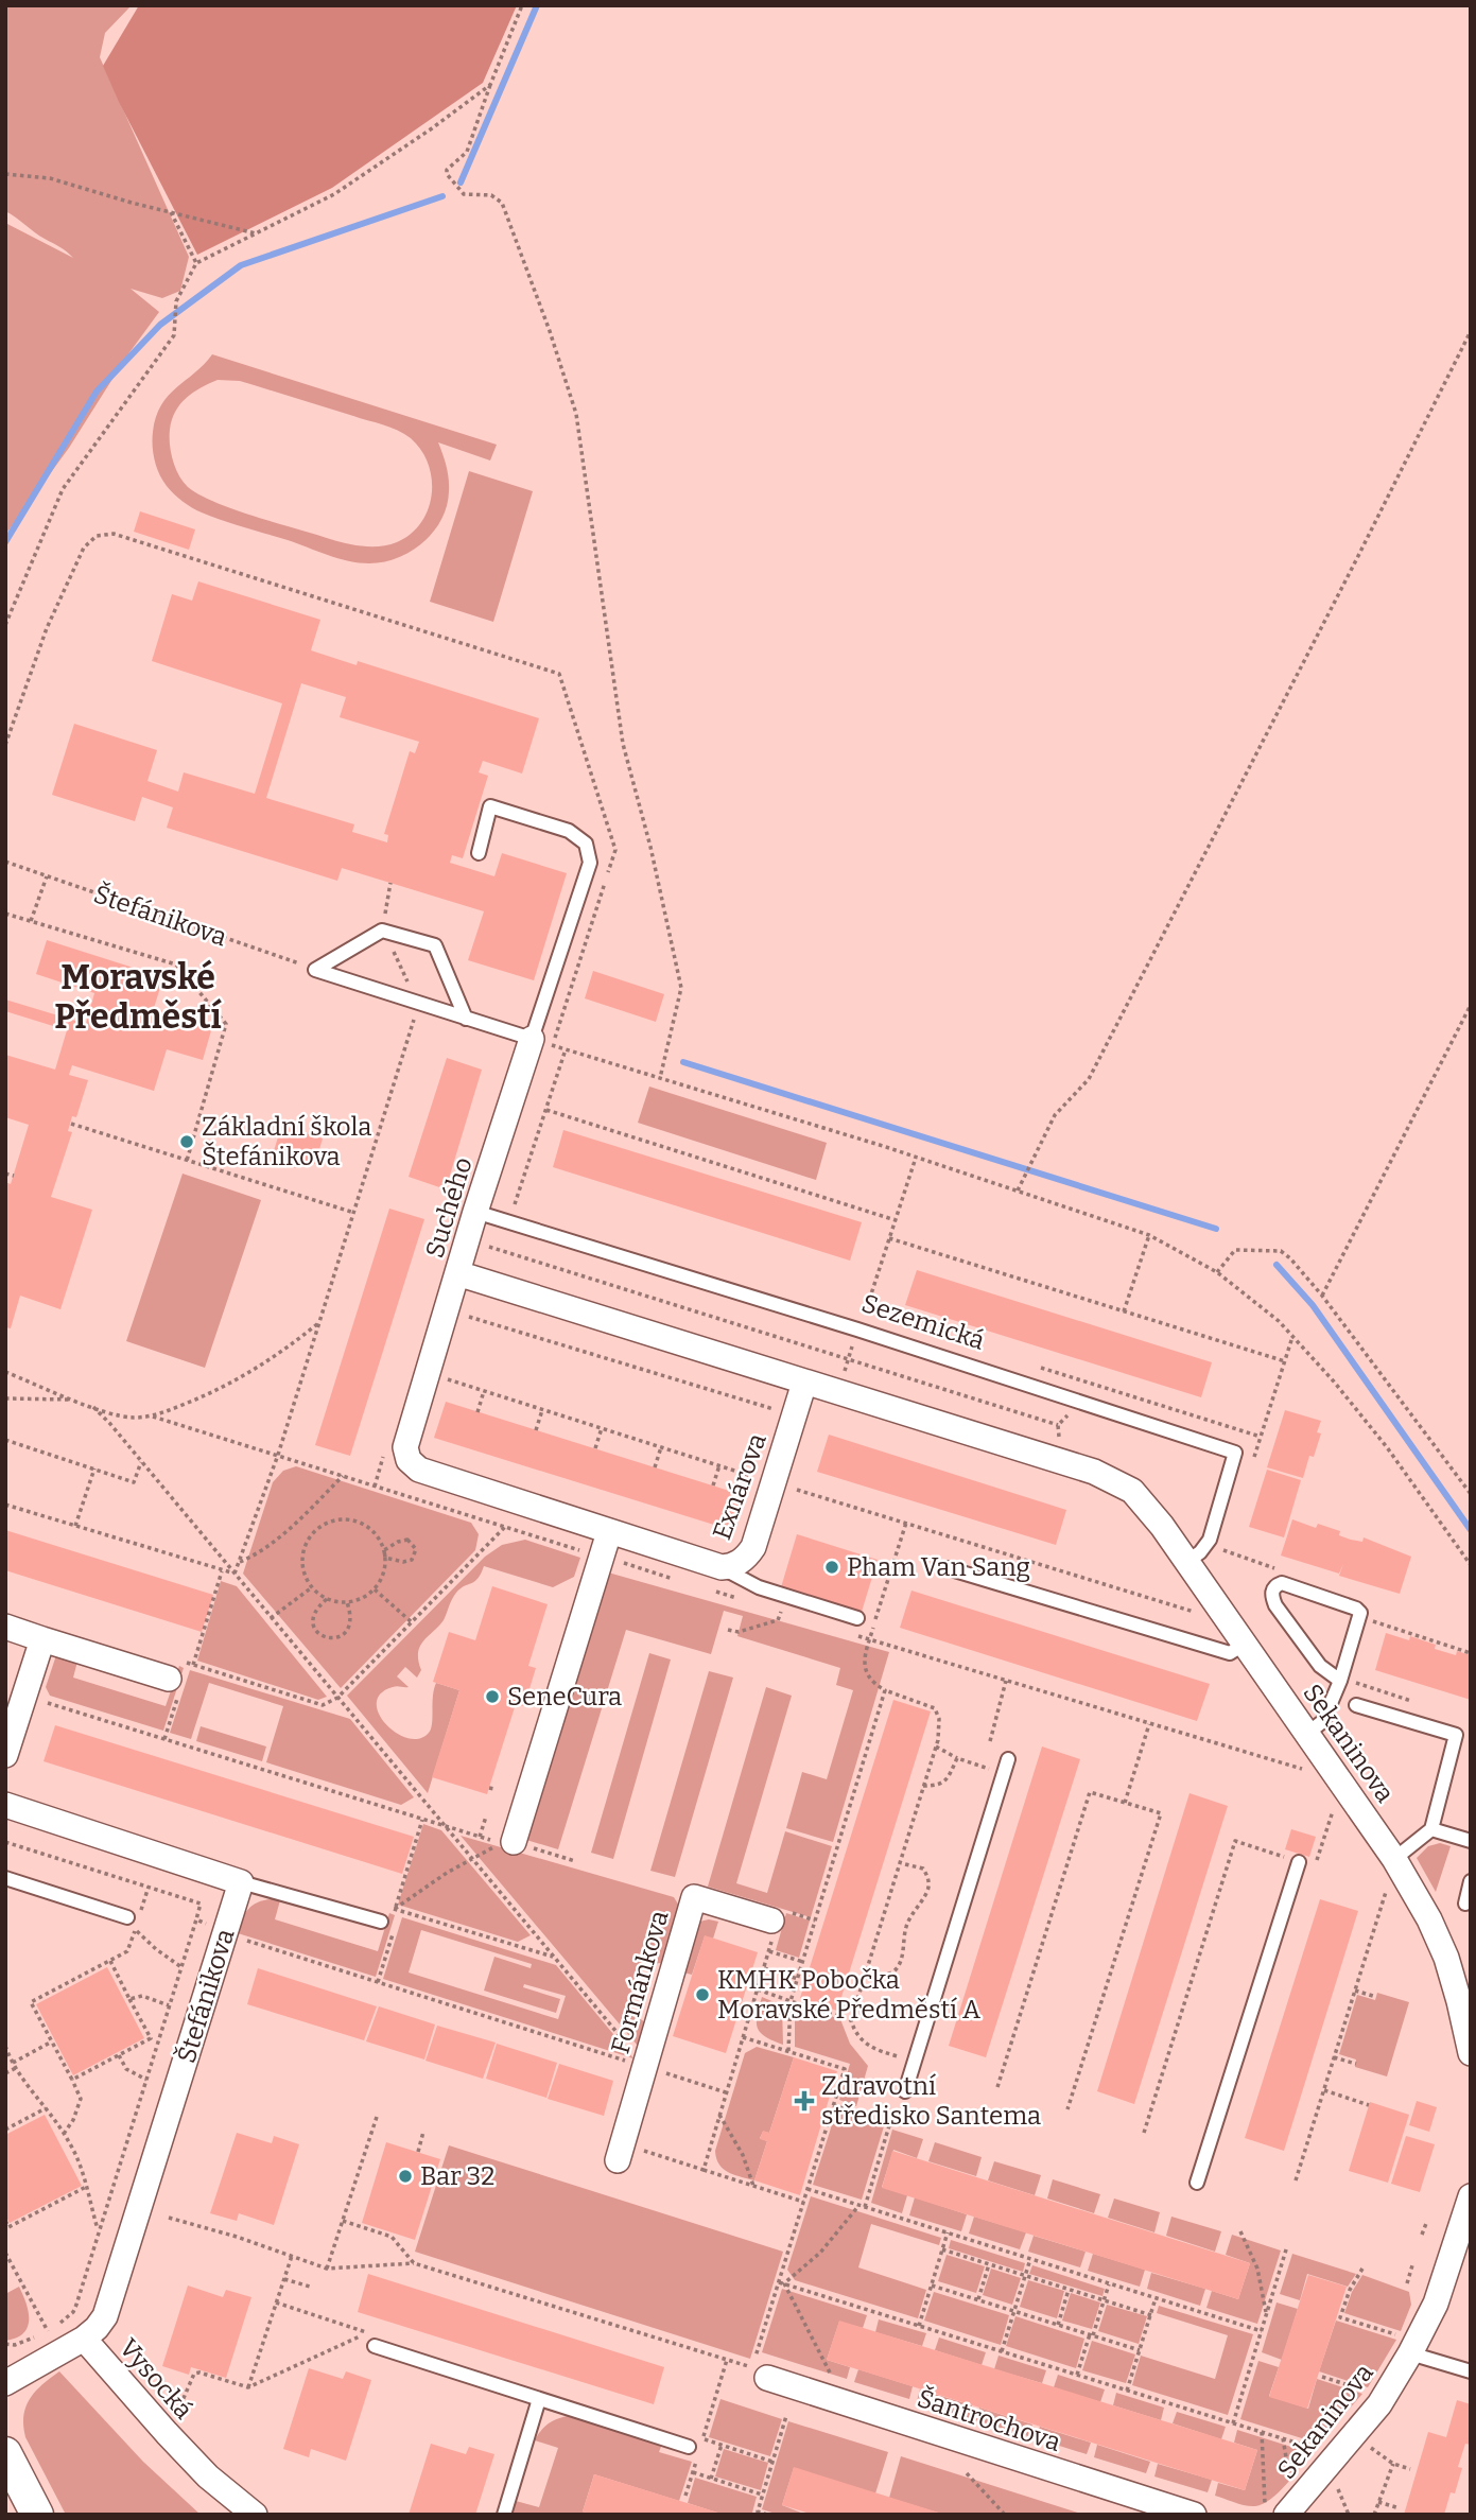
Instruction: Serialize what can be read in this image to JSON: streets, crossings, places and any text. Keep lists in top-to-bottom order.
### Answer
{
  "streets": {
    "street": [
      "Štefánikova",
      "Suchého",
      "Exnárova",
      "Sekaninova",
      "Formánkova",
      "Vysocká",
      "Šantrochova"
    ],
    "lane": ["Sezemická"]
  },
  "crossings": [
    ["Štefánikova", "Vysocká"],
    ["Suchého", "Sezemická"],
    ["Suchého", "Exnárova"],
    ["Sezemická", "Sekaninova"],
    ["Exnárova", "Sekaninova"]
  ],
  "districts": ["Moravské Předměstí"],
  "places": {
    "other": [
      "Základní škola Štefánikova",
      "Pham Van Sang",
      "SeneCura",
      "KMHK Pobočka Moravské Předměstí A",
      "Bar 32"
    ],
    "health": ["Zdravotní středisko Santema"]
  }
}
